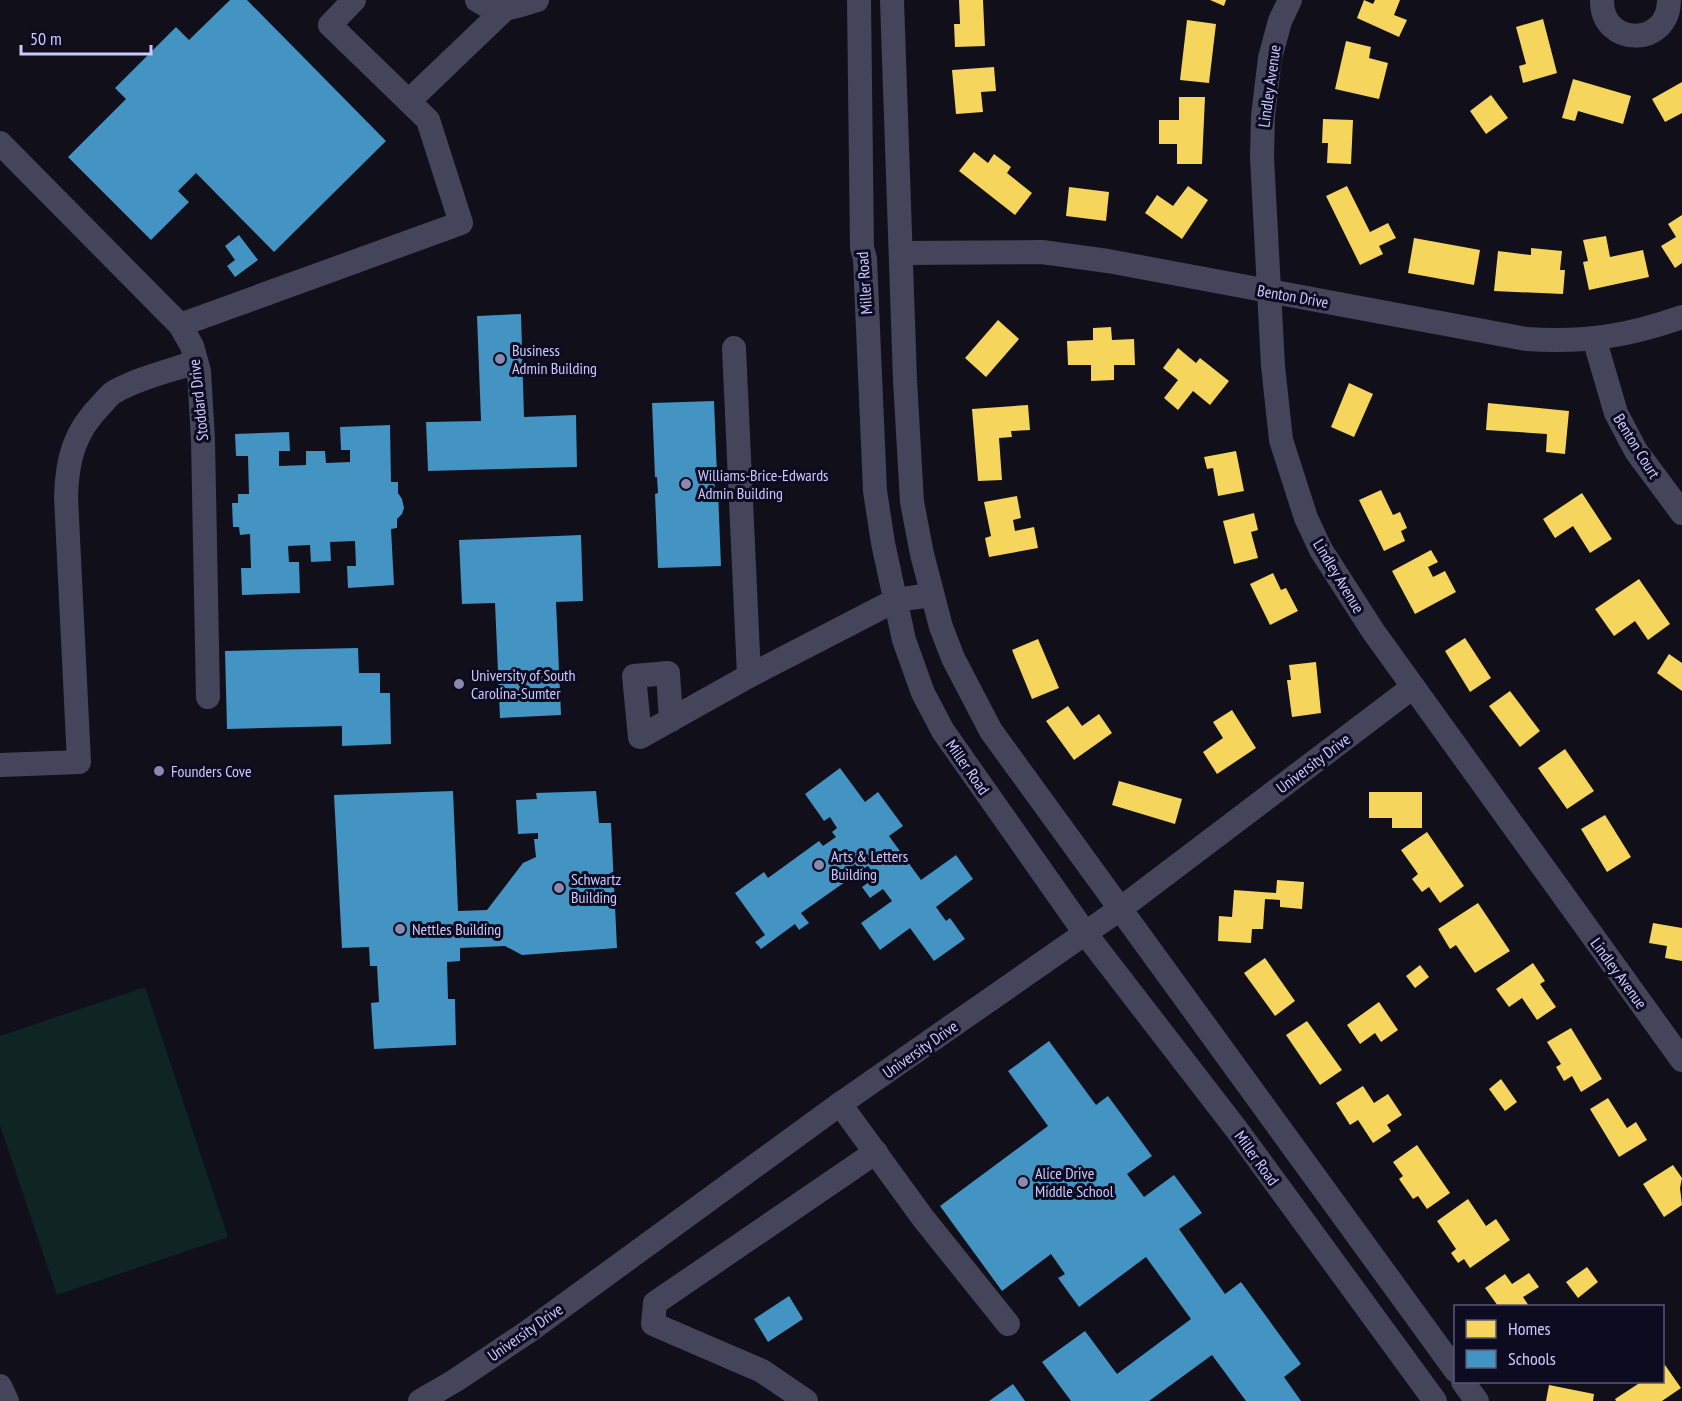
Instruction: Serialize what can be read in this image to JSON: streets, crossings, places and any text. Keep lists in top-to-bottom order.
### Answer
{
  "streets": {
    "street": [
      "Lindley Avenue",
      "Miller Road",
      "Benton Drive",
      "Stoddard Drive",
      "Benton Court",
      "University Drive"
    ]
  },
  "crossings": [
    ["Lindley Avenue", "Benton Drive"],
    ["Lindley Avenue", "University Drive"],
    ["Miller Road", "University Drive"],
    ["Benton Drive", "Benton Court"]
  ],
  "places": [
    "Business Admin Building",
    "Williams-Brice-Edwards Admin Building",
    "University of South Carolina-Sumter",
    "Founders Cove",
    "Arts & Letters Building",
    "Schwartz Building",
    "Nettles Building",
    "Alice Drive Middle School"
  ],
  "legend": ["Homes", "Schools"],
  "scale_bar": "50 m"
}
